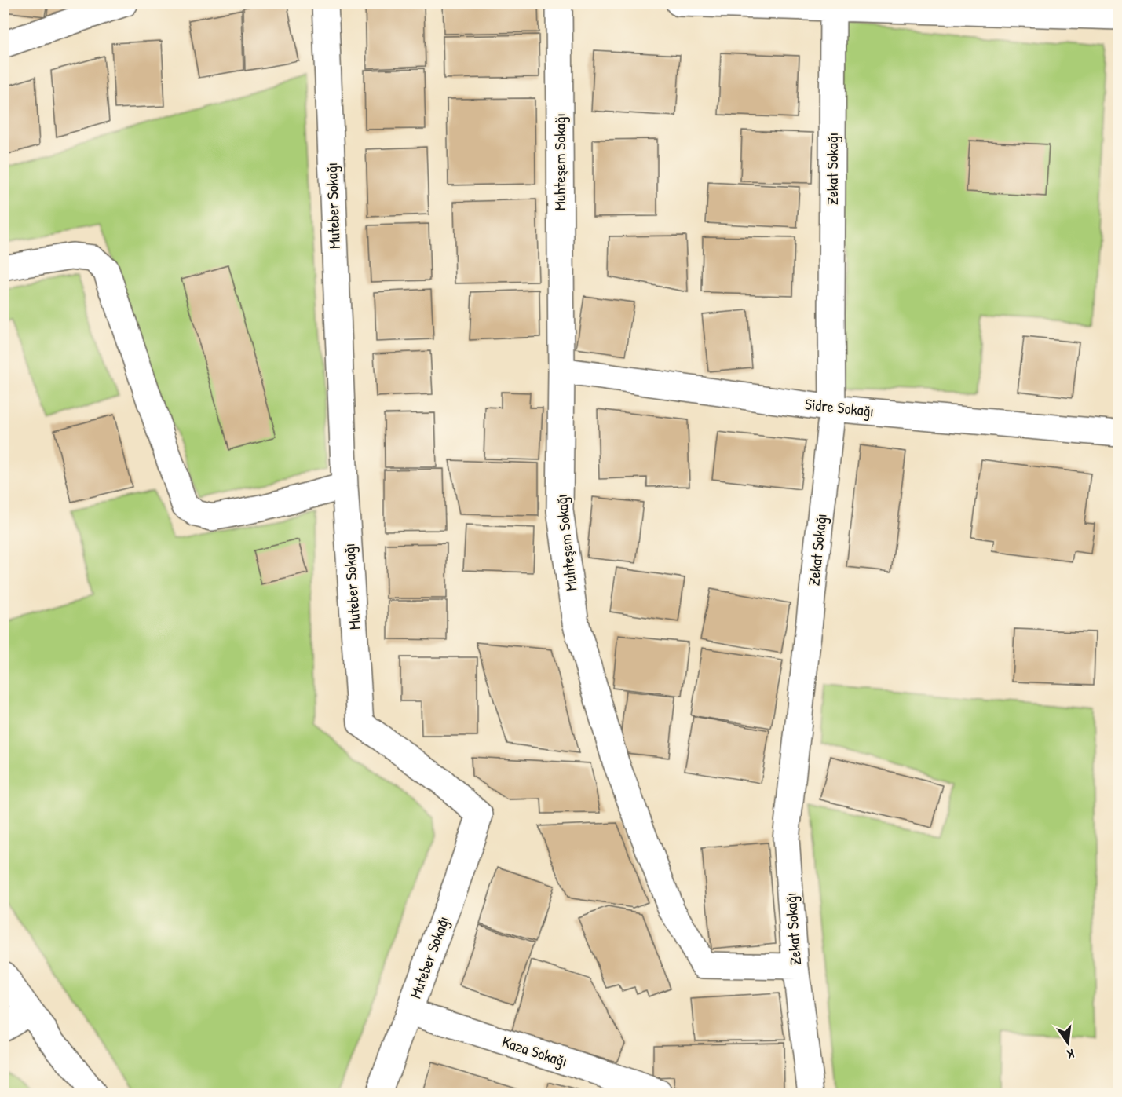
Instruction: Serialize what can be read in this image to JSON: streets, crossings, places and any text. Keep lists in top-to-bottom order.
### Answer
{
  "streets": {
    "street": [
      "Muhteşem Sokağı",
      "Zekat Sokağı",
      "Muteber Sokağı",
      "Sidre Sokağı",
      "Kaza Sokağı"
    ]
  },
  "crossings": [
    ["Muhteşem Sokağı", "Zekat Sokağı"],
    ["Muhteşem Sokağı", "Sidre Sokağı"],
    ["Zekat Sokağı", "Sidre Sokağı"],
    ["Muteber Sokağı", "Kaza Sokağı"]
  ],
  "north": "bottom"
}
